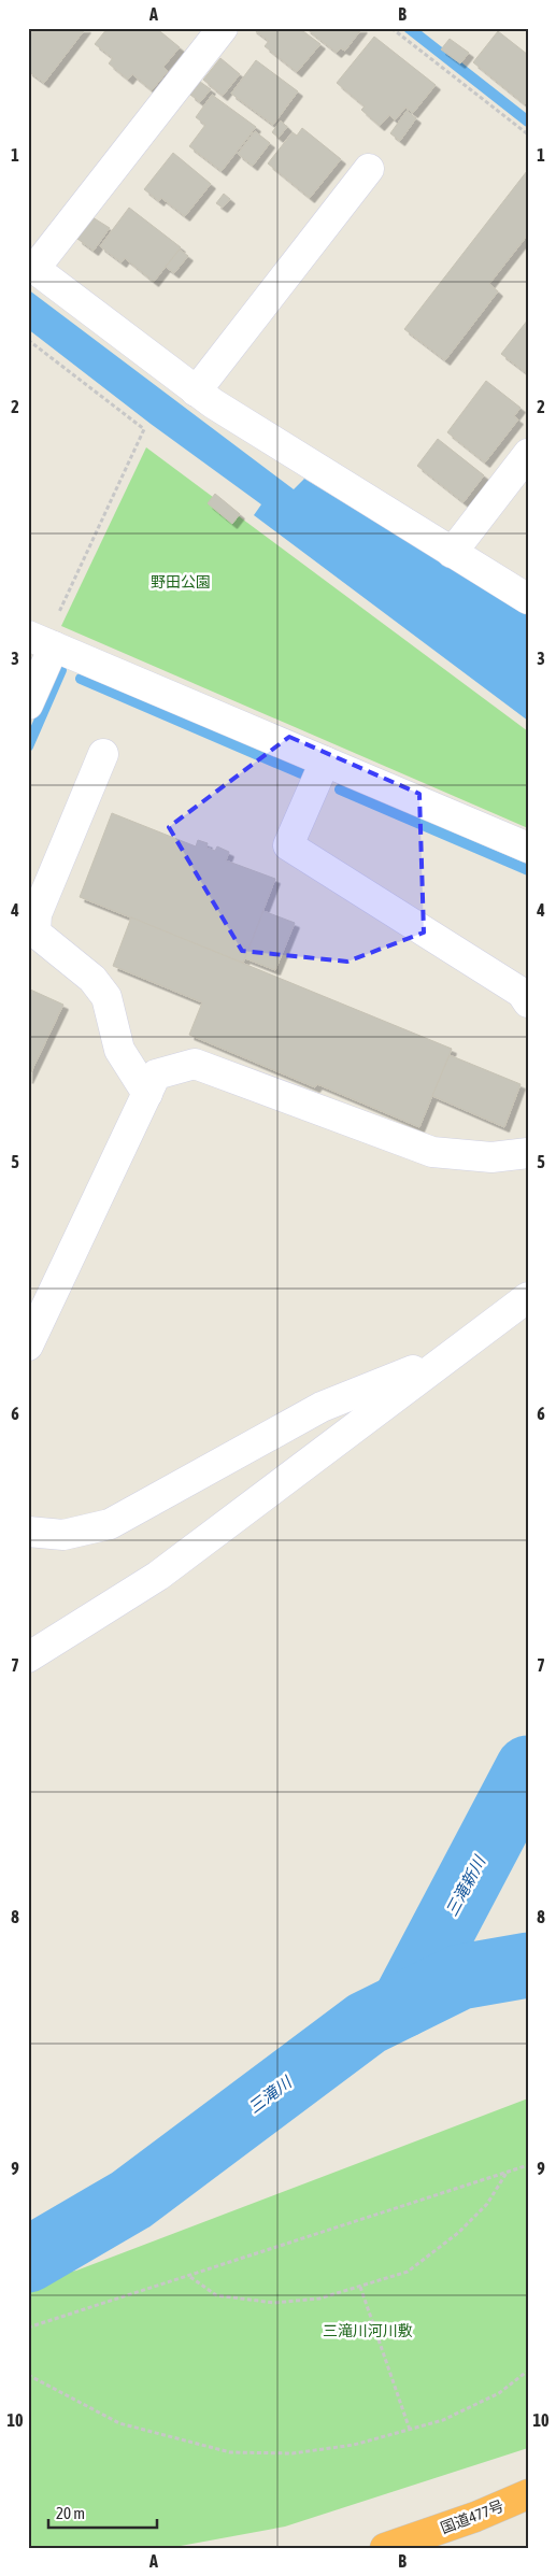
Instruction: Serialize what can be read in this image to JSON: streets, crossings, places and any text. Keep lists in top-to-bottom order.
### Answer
{
  "streets": {
    "highway": ["国道477号"]
  },
  "water": ["三滝新川", "三滝川"],
  "parks": ["野田公園", "三滝川河川敷"],
  "scale_bar": "20 m",
  "grid": {
    "columns": ["A", "B"],
    "rows": [
      "1",
      "2",
      "3",
      "4",
      "5",
      "6",
      "7",
      "8",
      "9",
      "10"
    ]
  }
}
